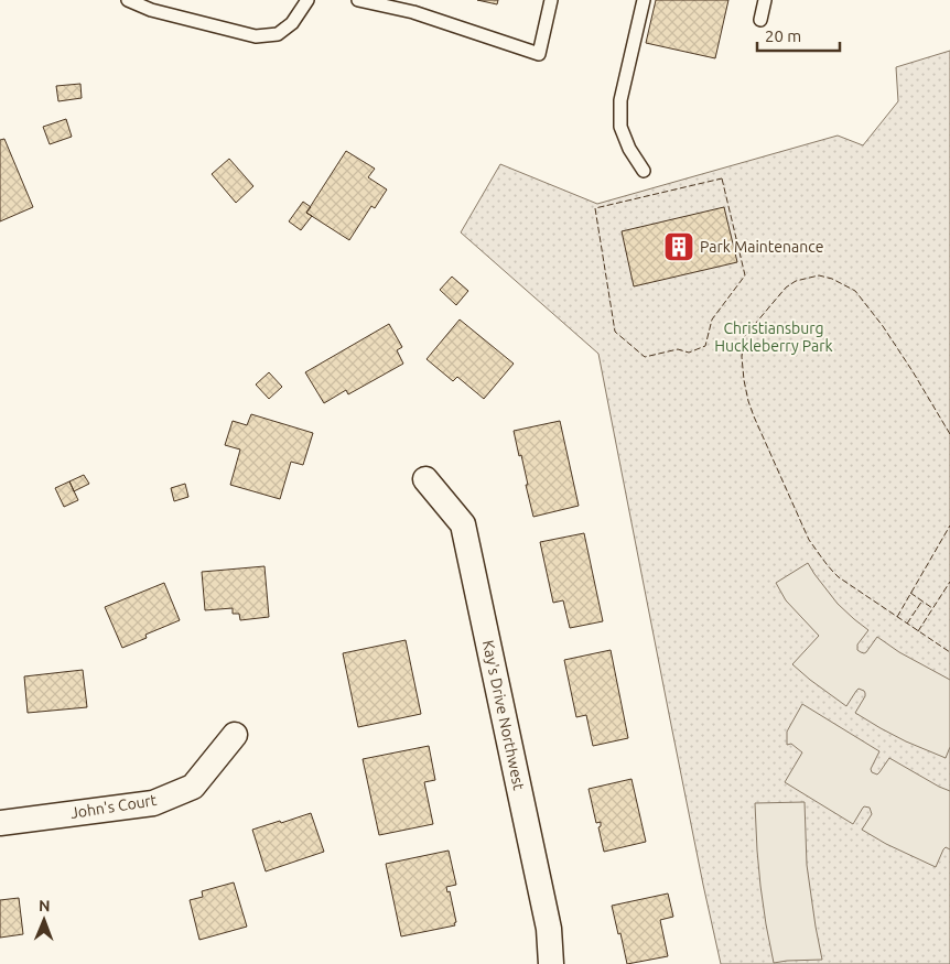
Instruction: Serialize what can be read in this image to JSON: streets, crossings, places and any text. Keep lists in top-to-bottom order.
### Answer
{
  "streets": {
    "street": ["Kay's Drive Northwest", "John's Court"]
  },
  "parks": ["Christiansburg Huckleberry Park"],
  "places": {
    "building": ["Park Maintenance"]
  },
  "scale_bar": "20 m",
  "north": "top"
}
